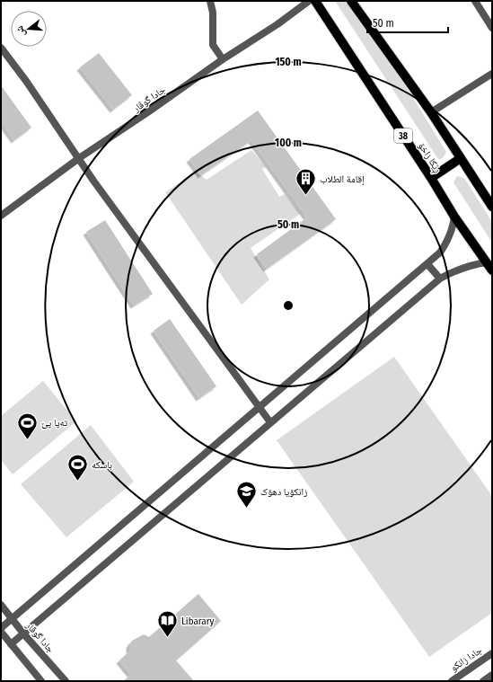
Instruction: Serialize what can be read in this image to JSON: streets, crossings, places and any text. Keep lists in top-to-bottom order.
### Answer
{
  "streets": {
    "main road": ["38", "ڕێکا زاخۆ"],
    "street": ["جادا گوڤار", "جادا زانکو"]
  },
  "places": {
    "building": ["إقامة الطلاب"],
    "sports": ["تەپا پێ", "باسکە"],
    "school or university": ["زانکۆیا دهۆک"],
    "library": ["Libarary"]
  },
  "scale_bar": "50 m",
  "north": "left",
  "rings": ["150 m", "100 m", "50 m"]
}
